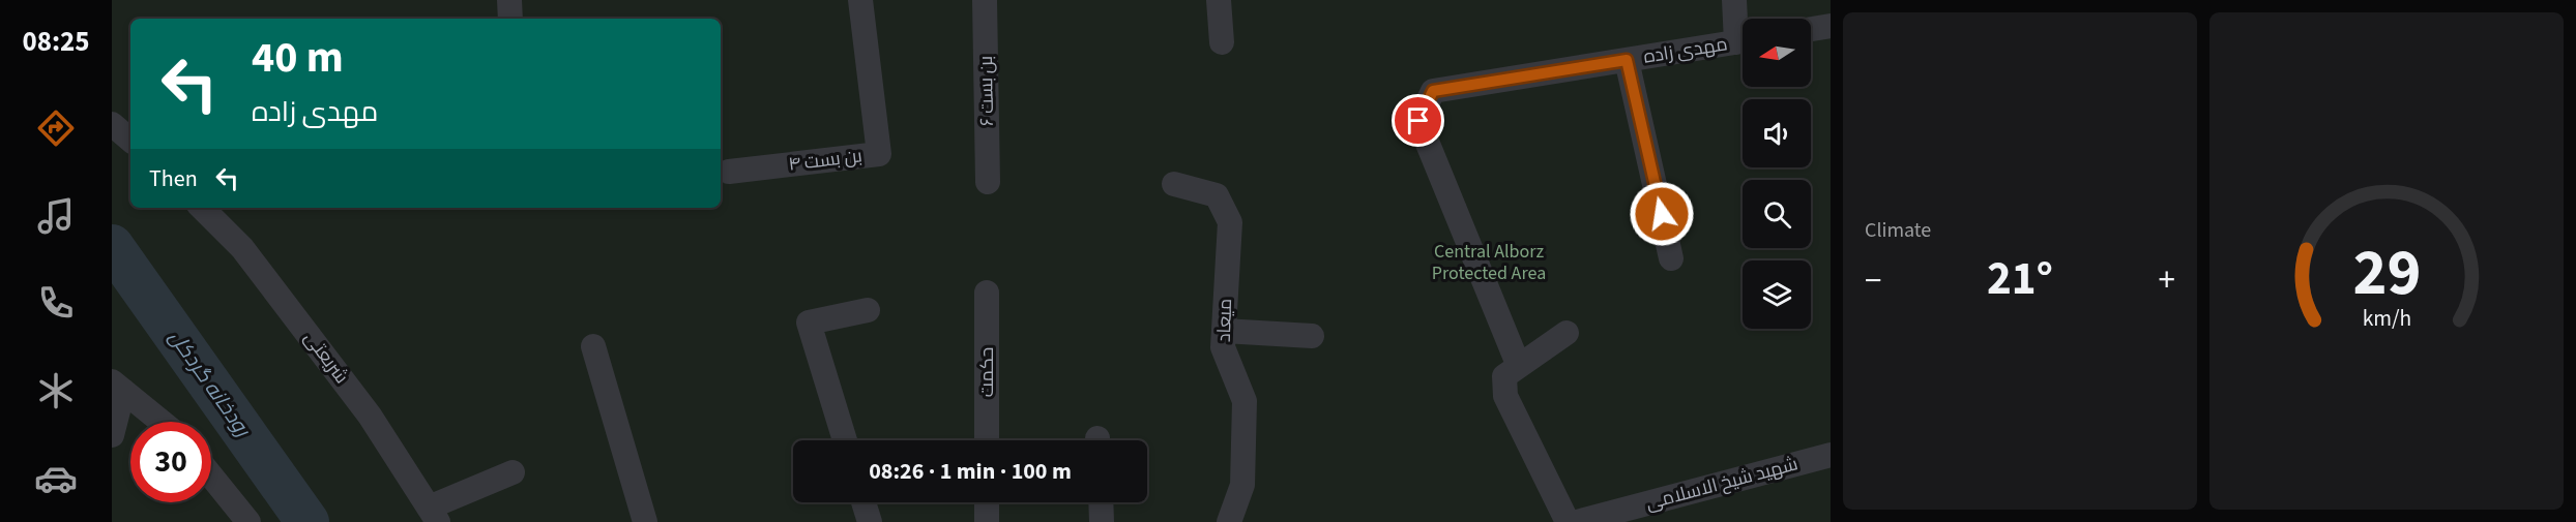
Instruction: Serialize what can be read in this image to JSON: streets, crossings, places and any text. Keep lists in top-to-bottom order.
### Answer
{
  "streets": {
    "street": [
      "مهدی زاده",
      "بن بست ۶",
      "بن بست ۴",
      "میعاد",
      "شریعتی",
      "حکمت",
      "شهید شیخ الاسلامی"
    ]
  },
  "water": ["رودخانه گردکل"],
  "parks": ["Central Alborz Protected Area"],
  "north": "left",
  "page": {
    "tabs": "08:25",
    "tile": "Climate",
    "turn": ["40 m", "مهدی زاده"],
    "then": "Then",
    "heat": ["−", "21°", "+"],
    "limit": "30",
    "trip": "08:26 · 1 min · 100 m",
    "gauge": ["29", "km/h"]
  }
}
